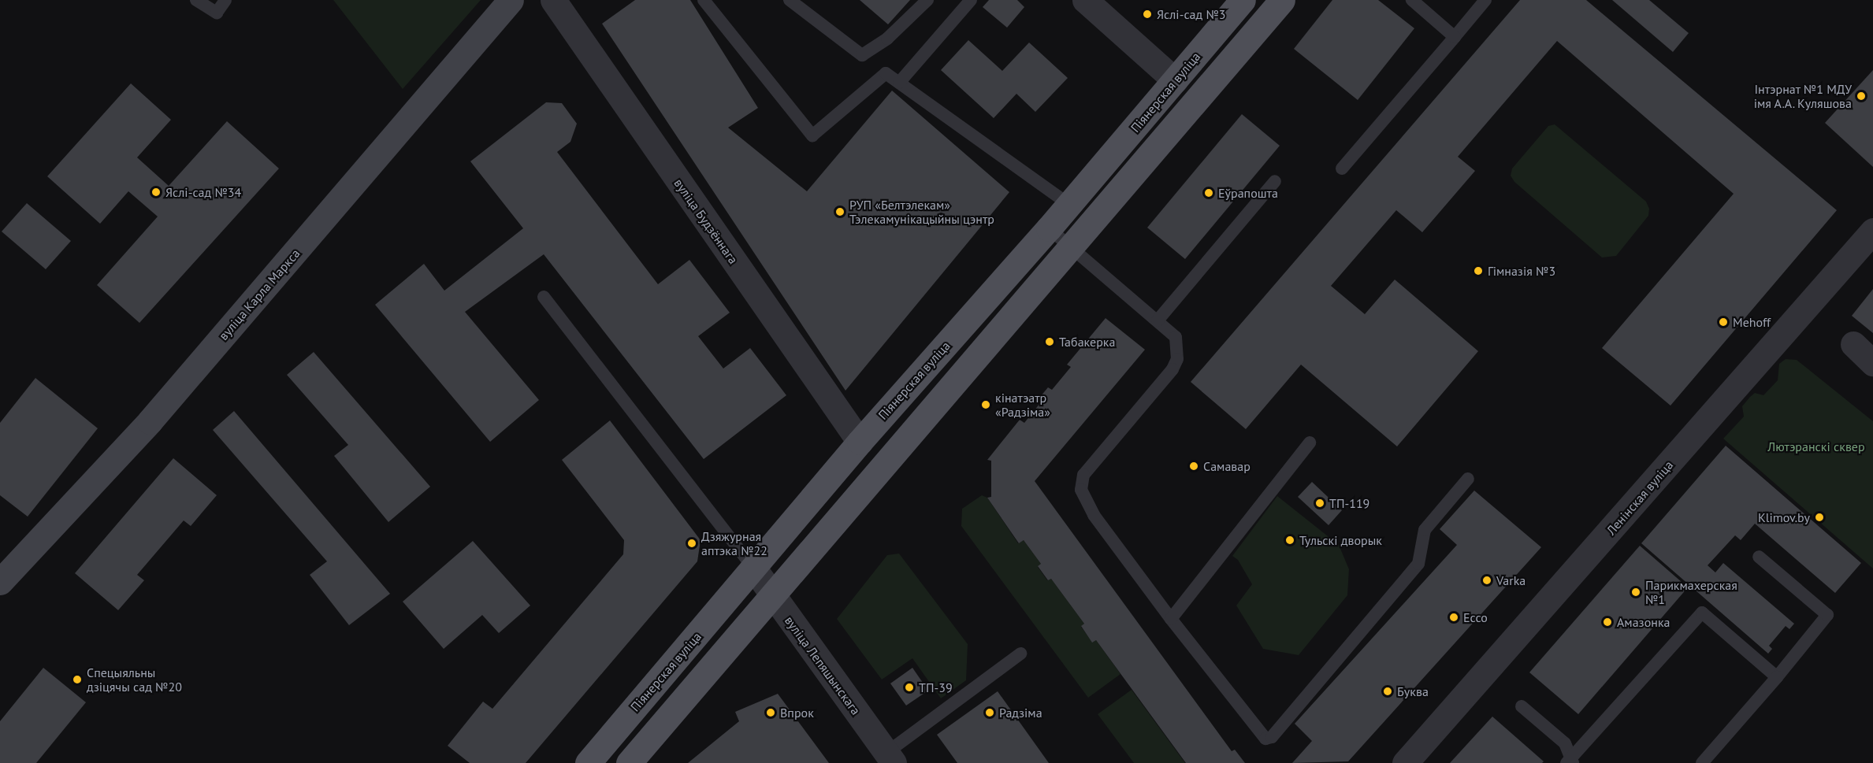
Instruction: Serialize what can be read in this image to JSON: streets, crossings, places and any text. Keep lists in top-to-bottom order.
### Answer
{
  "streets": {
    "main road": ["Піянерская вуліца", "вуліца Карла Маркса"],
    "street": ["вуліца Будзённага", "Ленінская вуліца", "вуліца Лепяшынскага"]
  },
  "crossings": [
    ["Піянерская вуліца", "вуліца Будзённага"],
    ["Піянерская вуліца", "вуліца Лепяшынскага"]
  ],
  "parks": ["Лютэранскі сквер"],
  "places": [
    "Яслі-сад №3",
    "Інтэрнат №1 МДУ імя А.А. Куляшова",
    "Яслі-сад №34",
    "Еўрапошта",
    "РУП «Белтэлекам» Тэлекамунікацыйны цэнтр",
    "Гімназія №3",
    "Mehoff",
    "Табакерка",
    "кінатэатр «Радзіма»",
    "Самавар",
    "ТП-119",
    "Klimov.by",
    "Тульскі дворык",
    "Дзяжурная аптэка №22",
    "Varka",
    "Парикмахерская №1",
    "Ecco",
    "Амазонка",
    "Спецыяльны дзіцячы сад №20",
    "ТП-39",
    "Буква",
    "Впрок",
    "Радзіма"
  ]
}
